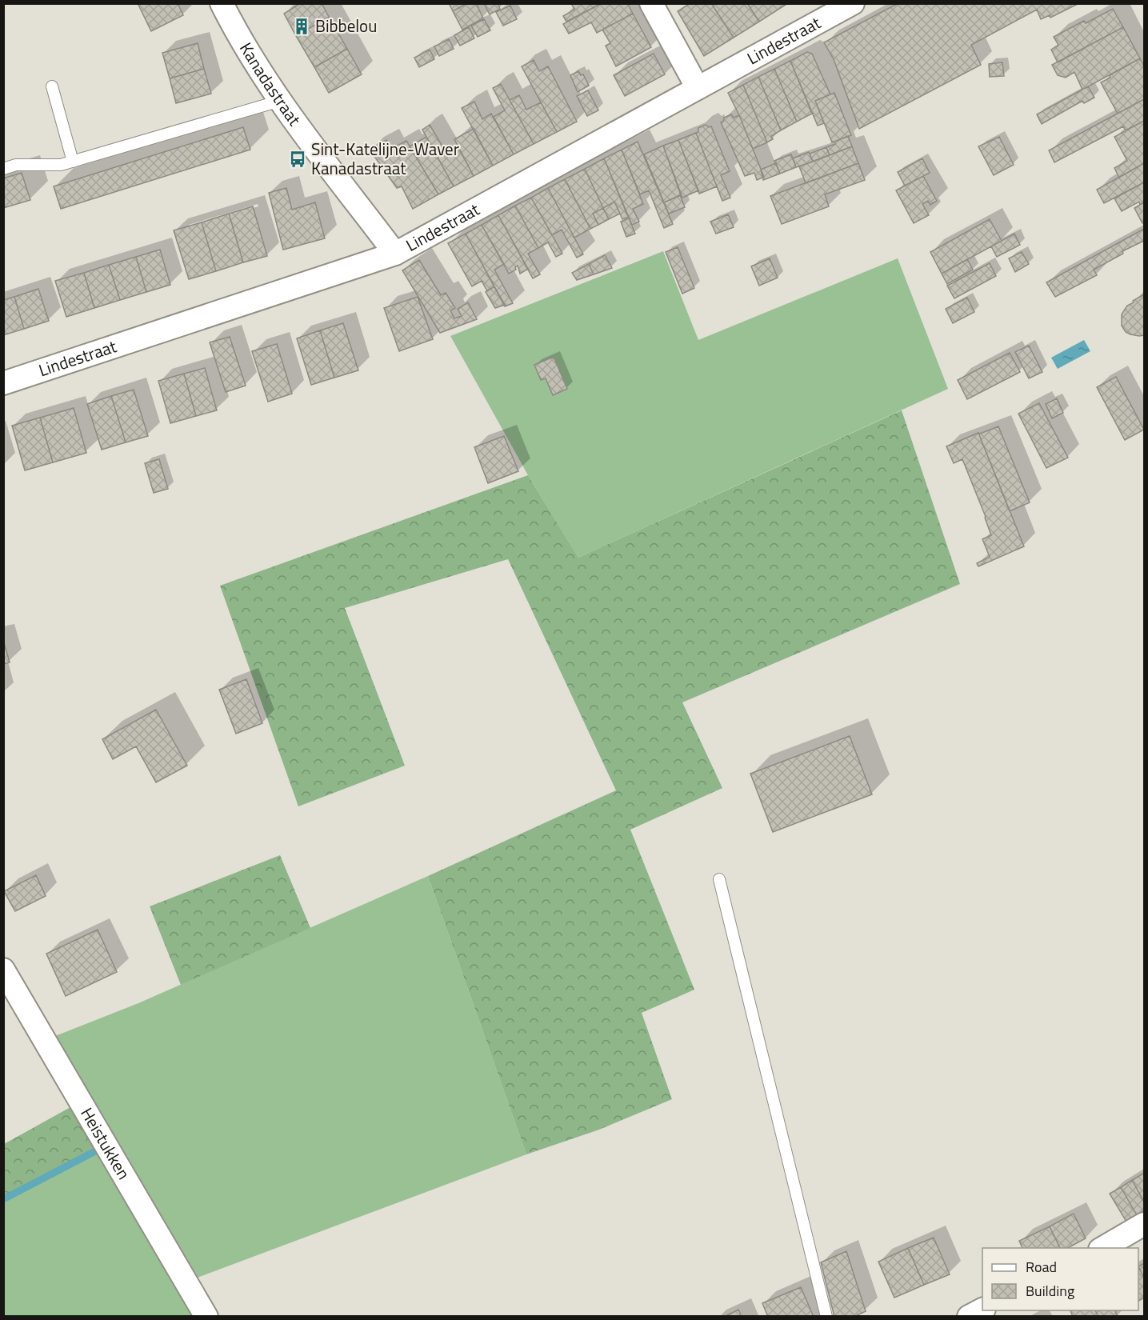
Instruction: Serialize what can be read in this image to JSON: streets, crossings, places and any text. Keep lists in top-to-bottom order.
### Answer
{
  "streets": {
    "street": ["Lindestraat", "Kanadastraat", "Heistukken"]
  },
  "crossings": [
    ["Lindestraat", "Kanadastraat"]
  ],
  "places": {
    "building": ["Bibbelou"],
    "bus stop": ["Sint-Katelijne-Waver Kanadastraat"]
  },
  "legend": ["Road", "Building"]
}
